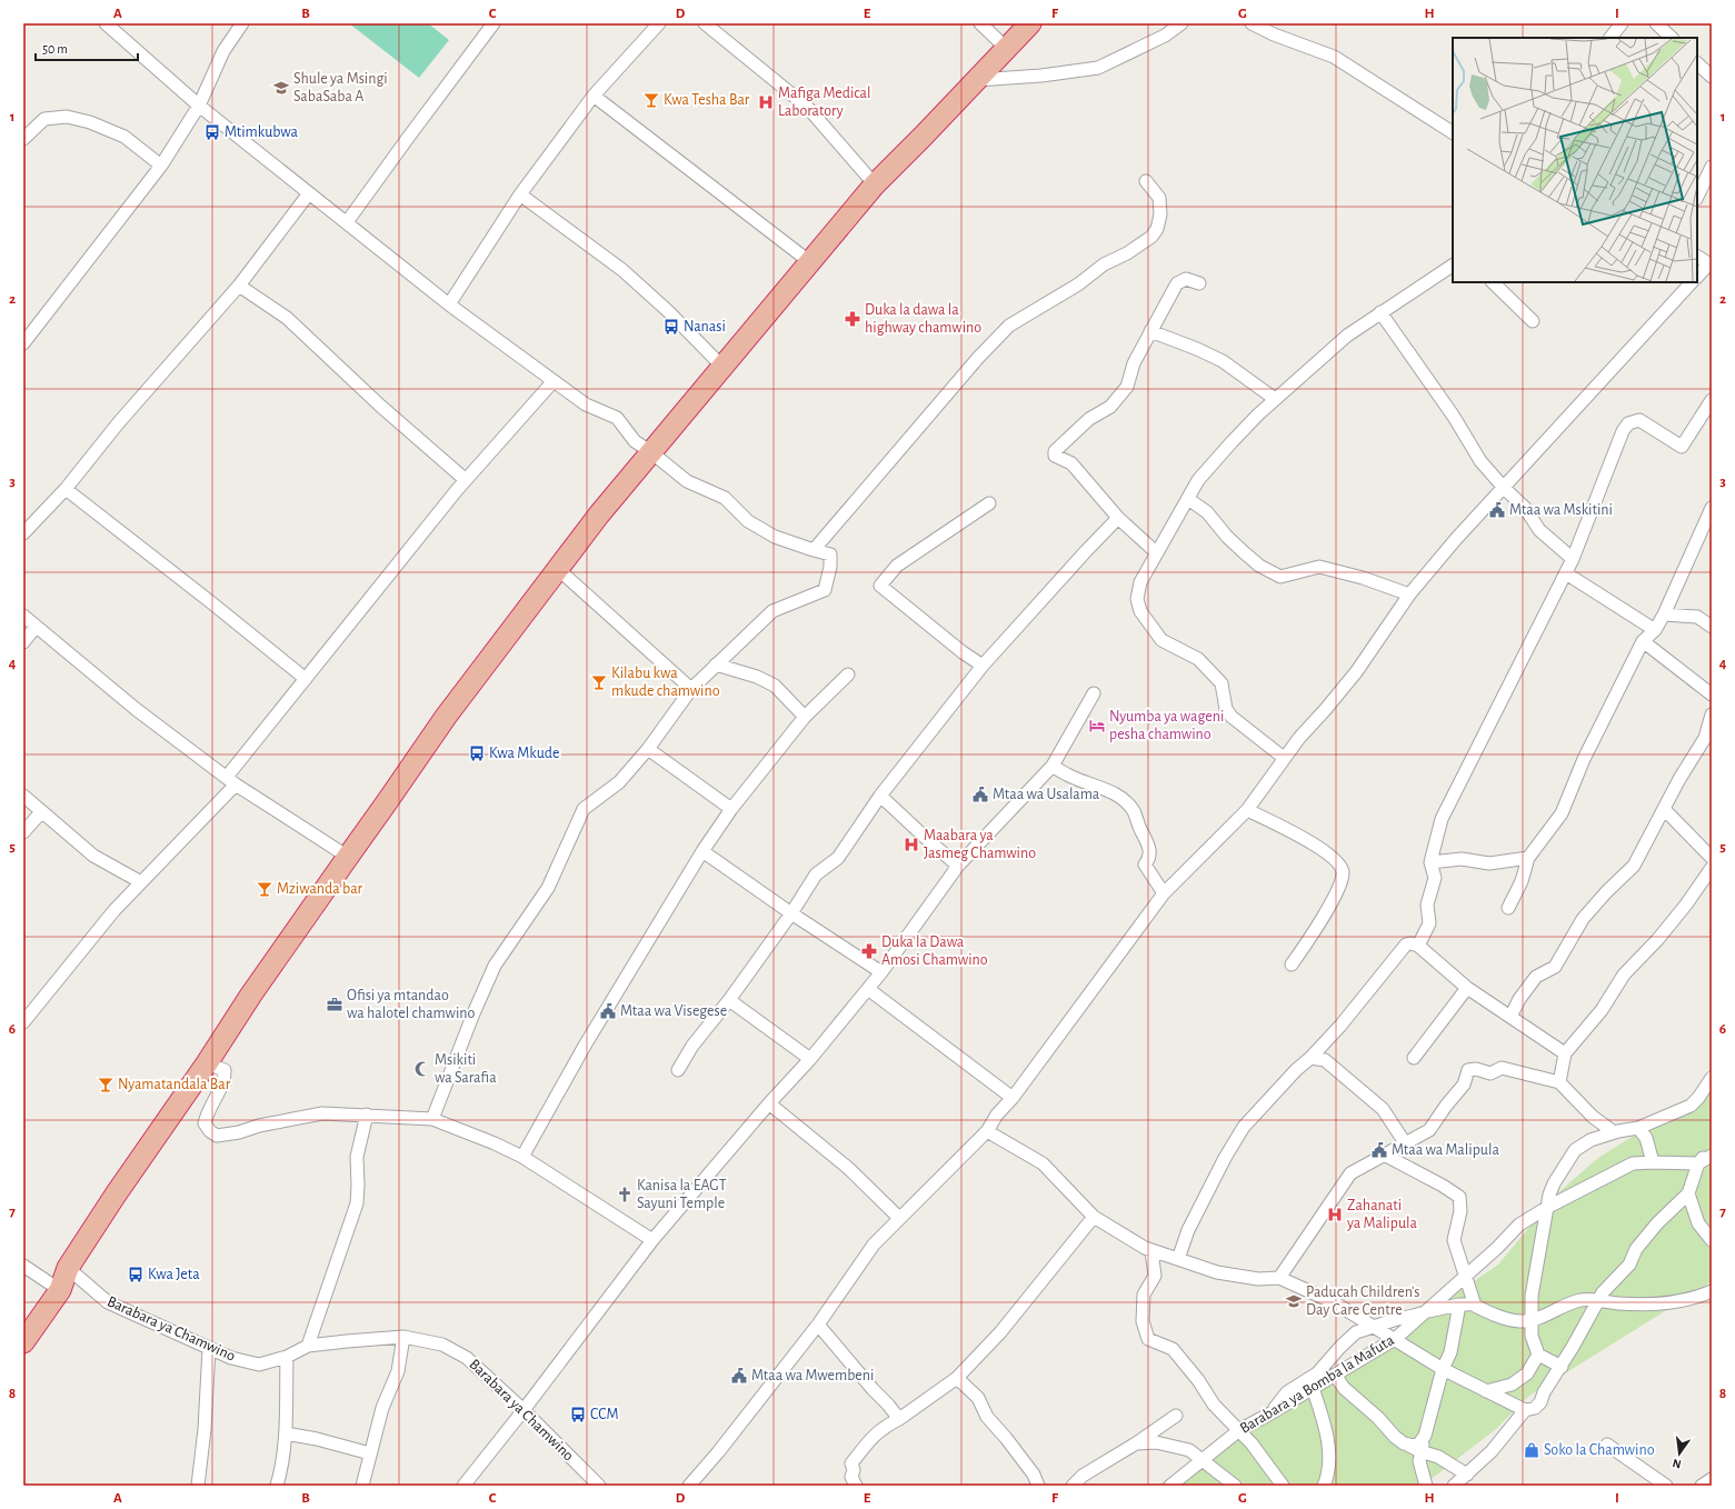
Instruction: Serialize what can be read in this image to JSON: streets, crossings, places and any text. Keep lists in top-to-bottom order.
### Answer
{
  "streets": {
    "street": ["Barabara ya Chamwino", "Barabara ya Bomba la Mafuta"]
  },
  "places": {
    "school or university": ["Shule ya Msingi SabaSaba A", "Paducah Children's Day Care Centre"],
    "bar": [
      "Kwa Tesha Bar",
      "Kilabu kwa mkude chamwino",
      "Mziwanda bar",
      "Nyamatandala Bar"
    ],
    "hospital": ["Mafiga Medical Laboratory", "Maabara ya Jasmeg Chamwino", "Zahanati ya Malipula"],
    "bus stop": [
      "Mtimkubwa",
      "Nanasi",
      "Kwa Mkude",
      "Kwa Jeta",
      "CCM"
    ],
    "pharmacy": ["Duka la dawa la highway chamwino", "Duka la Dawa Amosi Chamwino"],
    "public building": [
      "Mtaa wa Mskitini",
      "Mtaa wa Usalama",
      "Mtaa wa Visegese",
      "Mtaa wa Malipula",
      "Mtaa wa Mwembeni"
    ],
    "hotel": ["Nyumba ya wageni pesha chamwino"],
    "office": ["Ofisi ya mtandao wa halotel chamwino"],
    "mosque": ["Msikiti wa Sarafia"],
    "church": ["Kanisa la EAGT Sayuni Temple"],
    "shop": ["Soko la Chamwino"]
  },
  "scale_bar": "50 m",
  "north": "bottom",
  "grid": {
    "columns": [
      "A",
      "B",
      "C",
      "D",
      "E",
      "F",
      "G",
      "H",
      "I"
    ],
    "rows": [
      "1",
      "2",
      "3",
      "4",
      "5",
      "6",
      "7",
      "8"
    ]
  }
}
